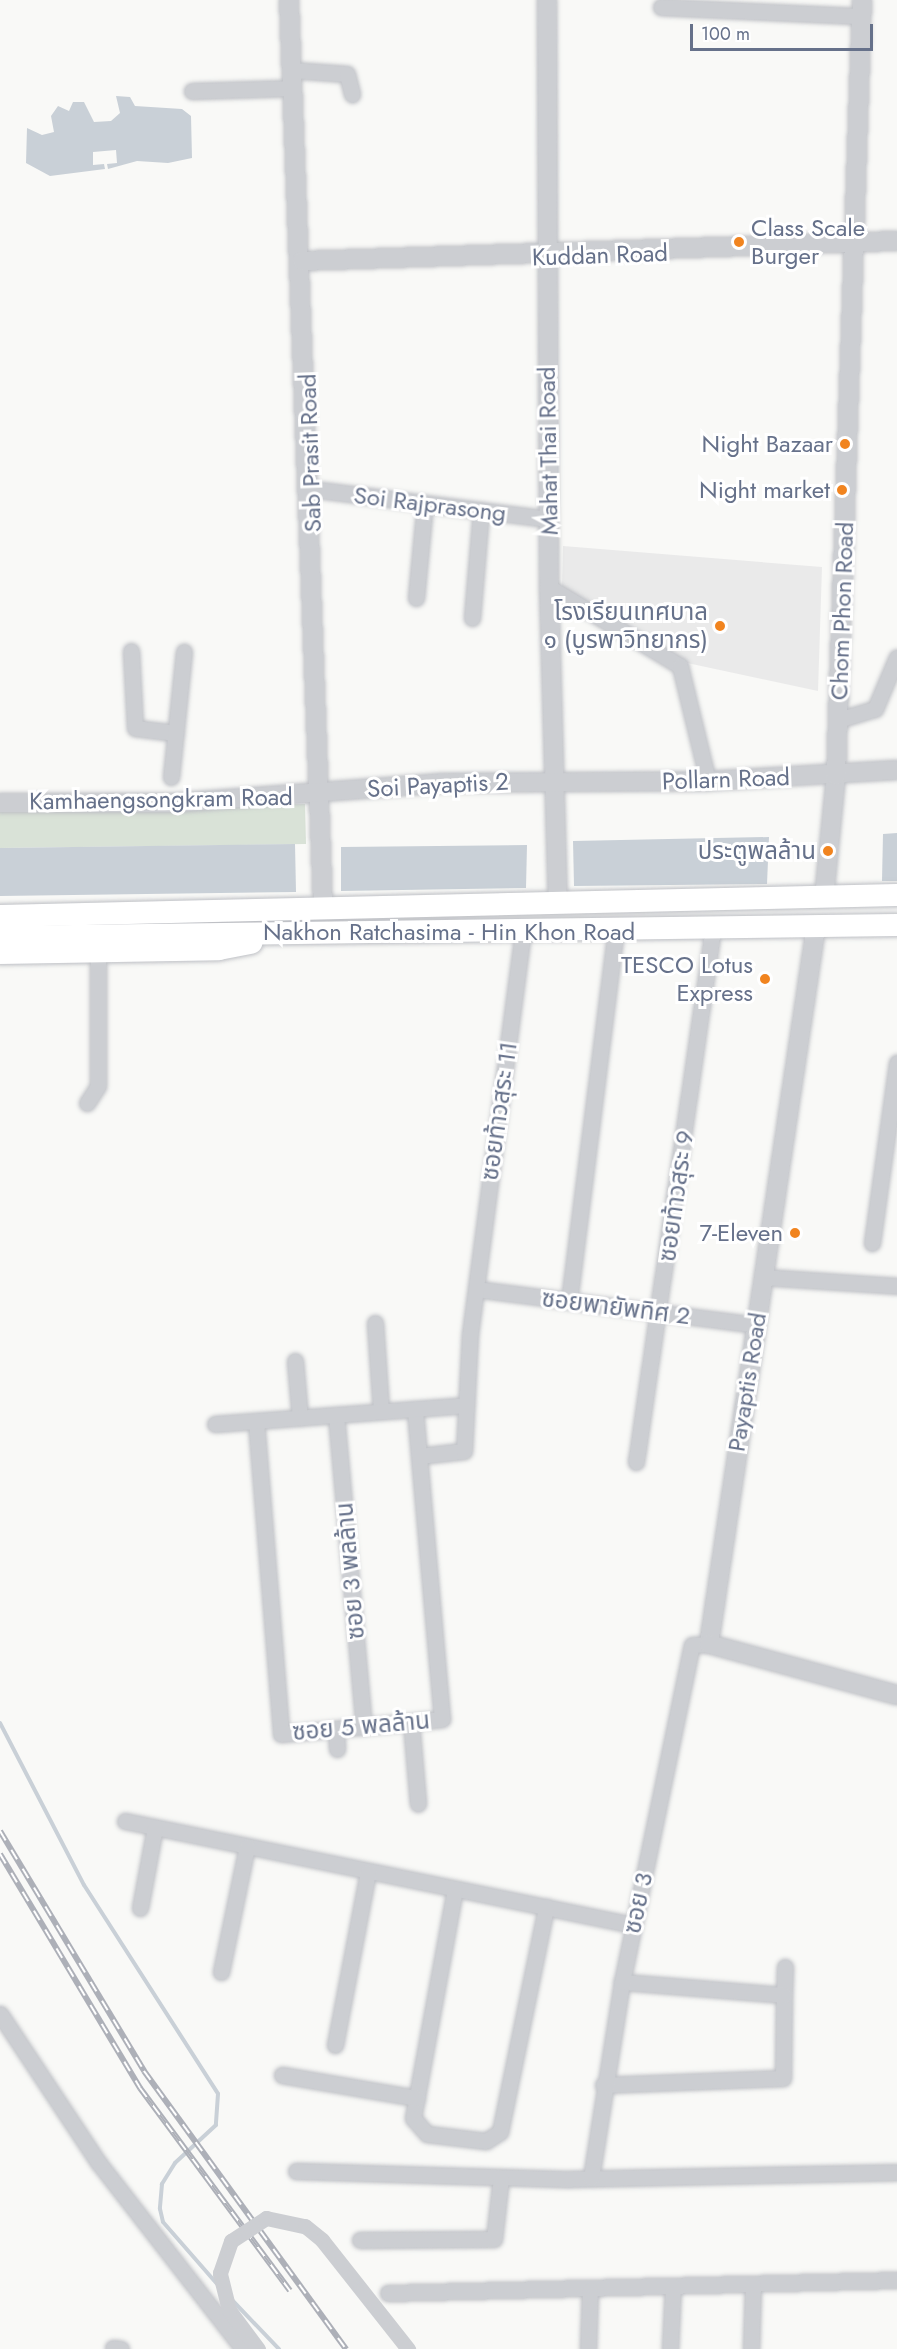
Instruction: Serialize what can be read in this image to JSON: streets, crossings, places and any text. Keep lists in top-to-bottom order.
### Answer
{
  "streets": {
    "main road": ["Nakhon Ratchasima - Hin Khon Road"],
    "street": [
      "Kuddan Road",
      "Mahat Thai Road",
      "Sab Prasit Road",
      "Soi Rajprasong",
      "Chom Phon Road",
      "Pollarn Road",
      "Soi Payaptis 2",
      "Kamhaengsongkram Road",
      "ซอยท้าวสุระ 11",
      "ซอยท้าวสุระ 9",
      "ซอยพายัพทิศ 2",
      "Payaptis Road",
      "ซอย 3 พลล้าน",
      "ซอย 5 พลล้าน",
      "ซอย 3"
    ]
  },
  "crossings": [
    ["Kuddan Road", "Mahat Thai Road"],
    ["Kuddan Road", "Sab Prasit Road"],
    ["Kuddan Road", "Chom Phon Road"],
    ["Mahat Thai Road", "Soi Rajprasong"],
    ["Mahat Thai Road", "Pollarn Road"],
    ["Mahat Thai Road", "Soi Payaptis 2"],
    ["Sab Prasit Road", "Soi Rajprasong"],
    ["Sab Prasit Road", "Soi Payaptis 2"],
    ["Sab Prasit Road", "Kamhaengsongkram Road"],
    ["Chom Phon Road", "Pollarn Road"],
    ["Pollarn Road", "Soi Payaptis 2"],
    ["Soi Payaptis 2", "Kamhaengsongkram Road"],
    ["Nakhon Ratchasima - Hin Khon Road", "ซอยท้าวสุระ 11"],
    ["Nakhon Ratchasima - Hin Khon Road", "ซอยท้าวสุระ 9"],
    ["Nakhon Ratchasima - Hin Khon Road", "Payaptis Road"],
    ["ซอยท้าวสุระ 11", "ซอยพายัพทิศ 2"],
    ["ซอยท้าวสุระ 11", "ซอย 5 พลล้าน"],
    ["ซอยท้าวสุระ 9", "ซอยพายัพทิศ 2"],
    ["ซอยพายัพทิศ 2", "Payaptis Road"],
    ["Payaptis Road", "ซอย 3"],
    ["ซอย 3 พลล้าน", "ซอย 5 พลล้าน"]
  ],
  "places": [
    "Class Scale Burger",
    "Night Bazaar",
    "Night market",
    "โรงเรียนเทศบาล ๑ (บูรพาวิทยากร)",
    "ประตูพลล้าน",
    "TESCO Lotus Express",
    "7-Eleven"
  ],
  "scale_bar": "100 m"
}
